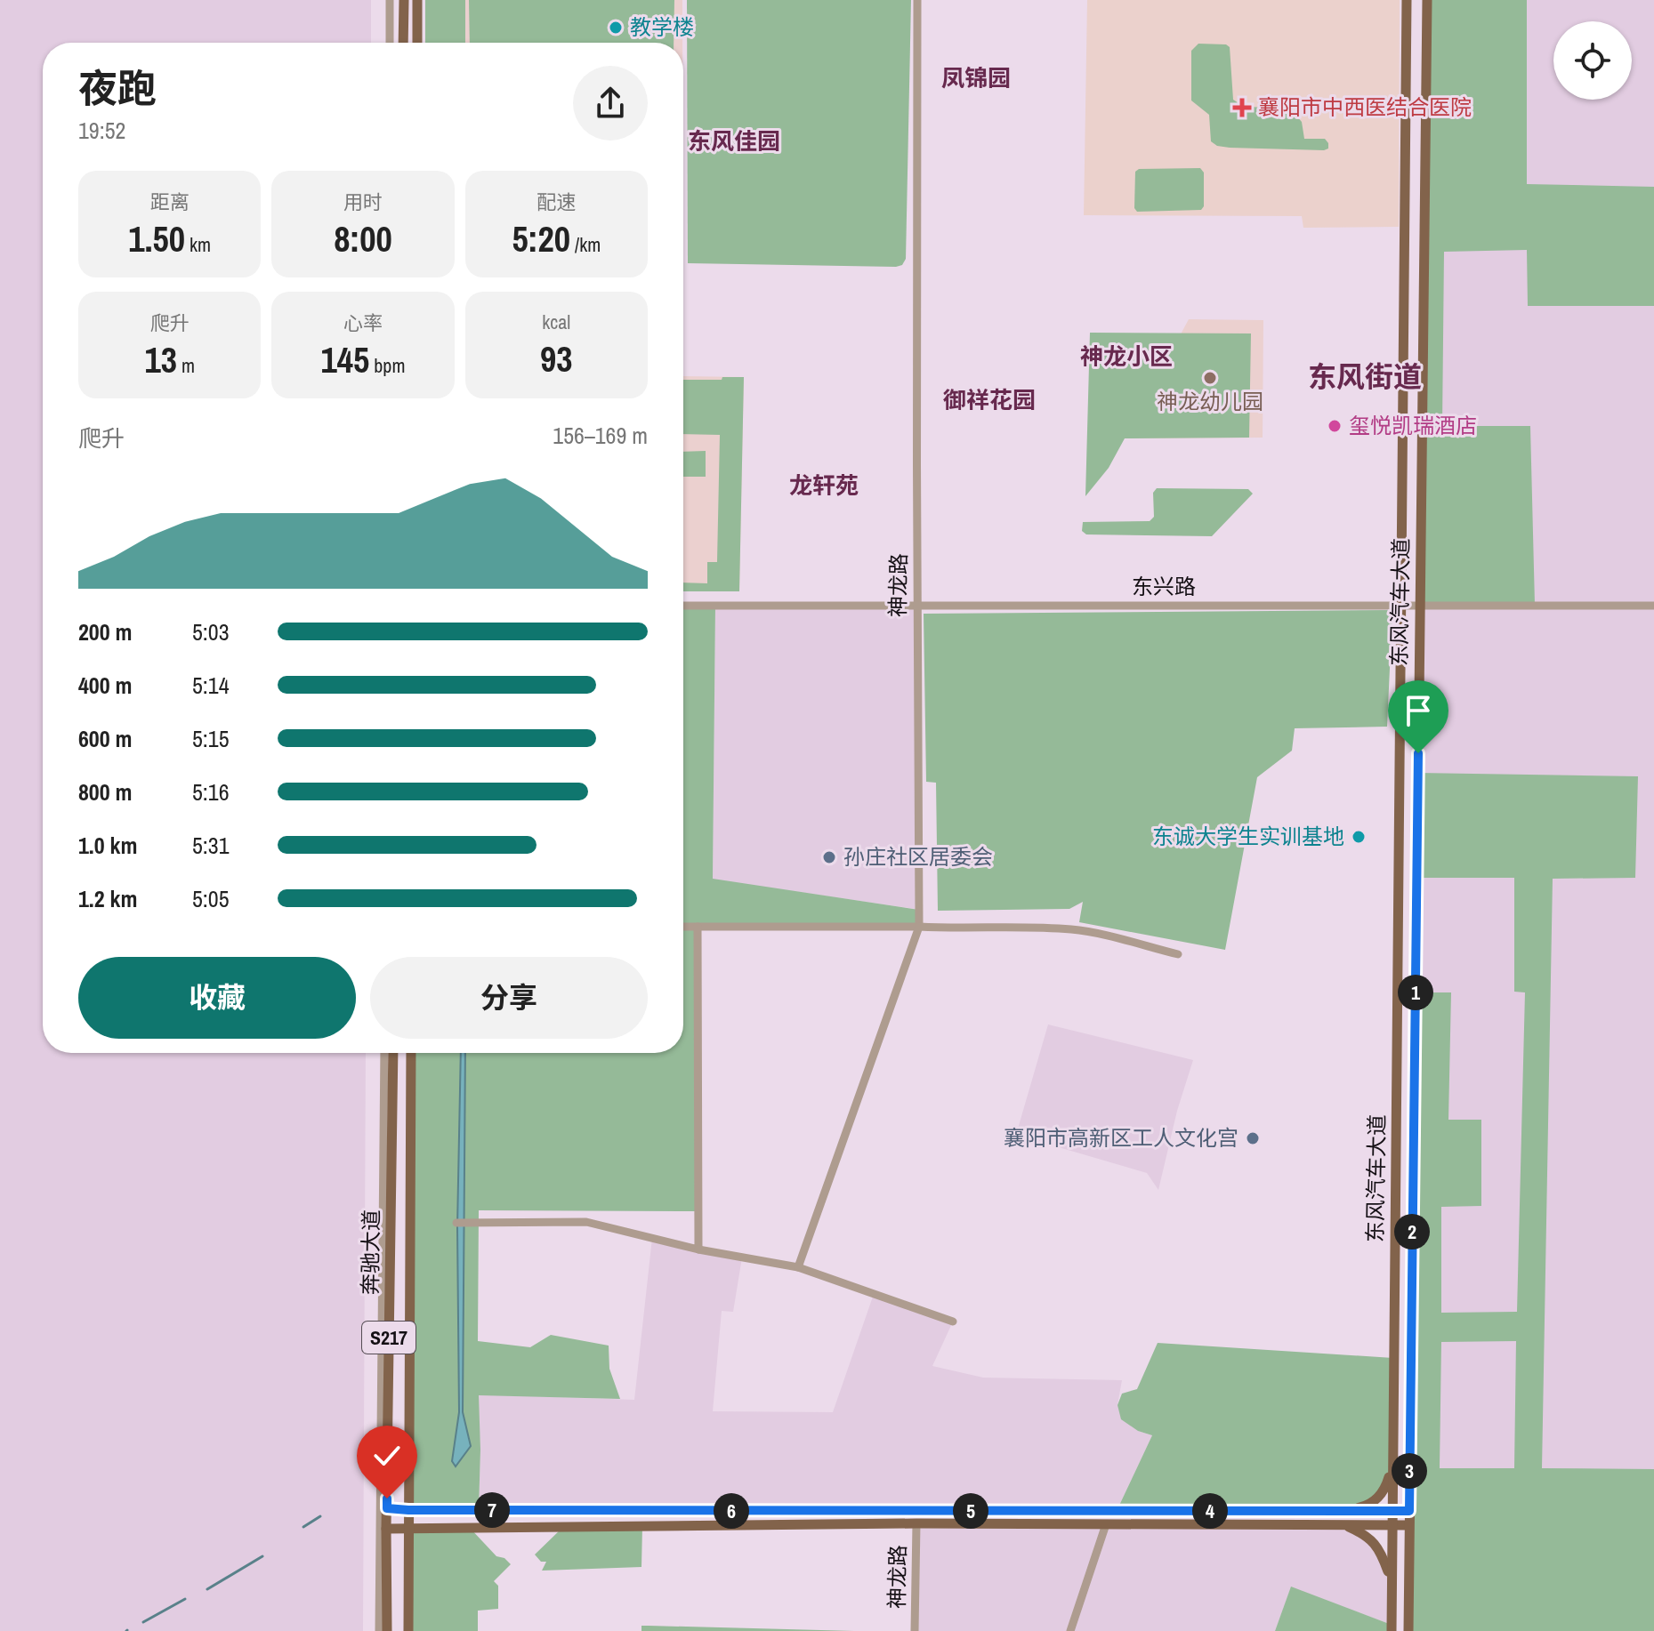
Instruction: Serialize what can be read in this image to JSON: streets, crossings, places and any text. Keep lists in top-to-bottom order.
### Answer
{
  "streets": {
    "main road": ["东风汽车大道", "奔驰大道", "S217"],
    "street": ["神龙路", "东兴路"]
  },
  "crossings": [
    ["神龙路", "东兴路"],
    ["东兴路", "东风汽车大道"]
  ],
  "districts": [
    "凤锦园",
    "东风佳园",
    "神龙小区",
    "东风街道",
    "御祥花园",
    "龙轩苑"
  ],
  "places": {
    "other": [
      "教学楼",
      "神龙幼儿园",
      "玺悦凯瑞酒店",
      "东诚大学生实训基地",
      "孙庄社区居委会",
      "襄阳市高新区工人文化宫"
    ],
    "health": ["襄阳市中西医结合医院"]
  },
  "page": {
    "heading": ["夜跑", "19:52"],
    "stats": [
      ["距离", "1.50 km"],
      ["用时", "8:00"],
      ["配速", "5:20 /km"],
      ["爬升", "13 m"],
      ["心率", "145 bpm"],
      ["kcal", "93"]
    ],
    "chart": ["爬升", "156–169 m"],
    "list": [
      {
        "name": "200 m",
        "note": "5:03"
      },
      {
        "name": "400 m",
        "note": "5:14"
      },
      {
        "name": "600 m",
        "note": "5:15"
      },
      {
        "name": "800 m",
        "note": "5:16"
      },
      {
        "name": "1.0 km",
        "note": "5:31"
      },
      {
        "name": "1.2 km",
        "note": "5:05"
      }
    ],
    "buttons": ["收藏", "分享"],
    "pins": [
      "1",
      "2",
      "3",
      "7",
      "4",
      "5",
      "6"
    ]
  }
}
